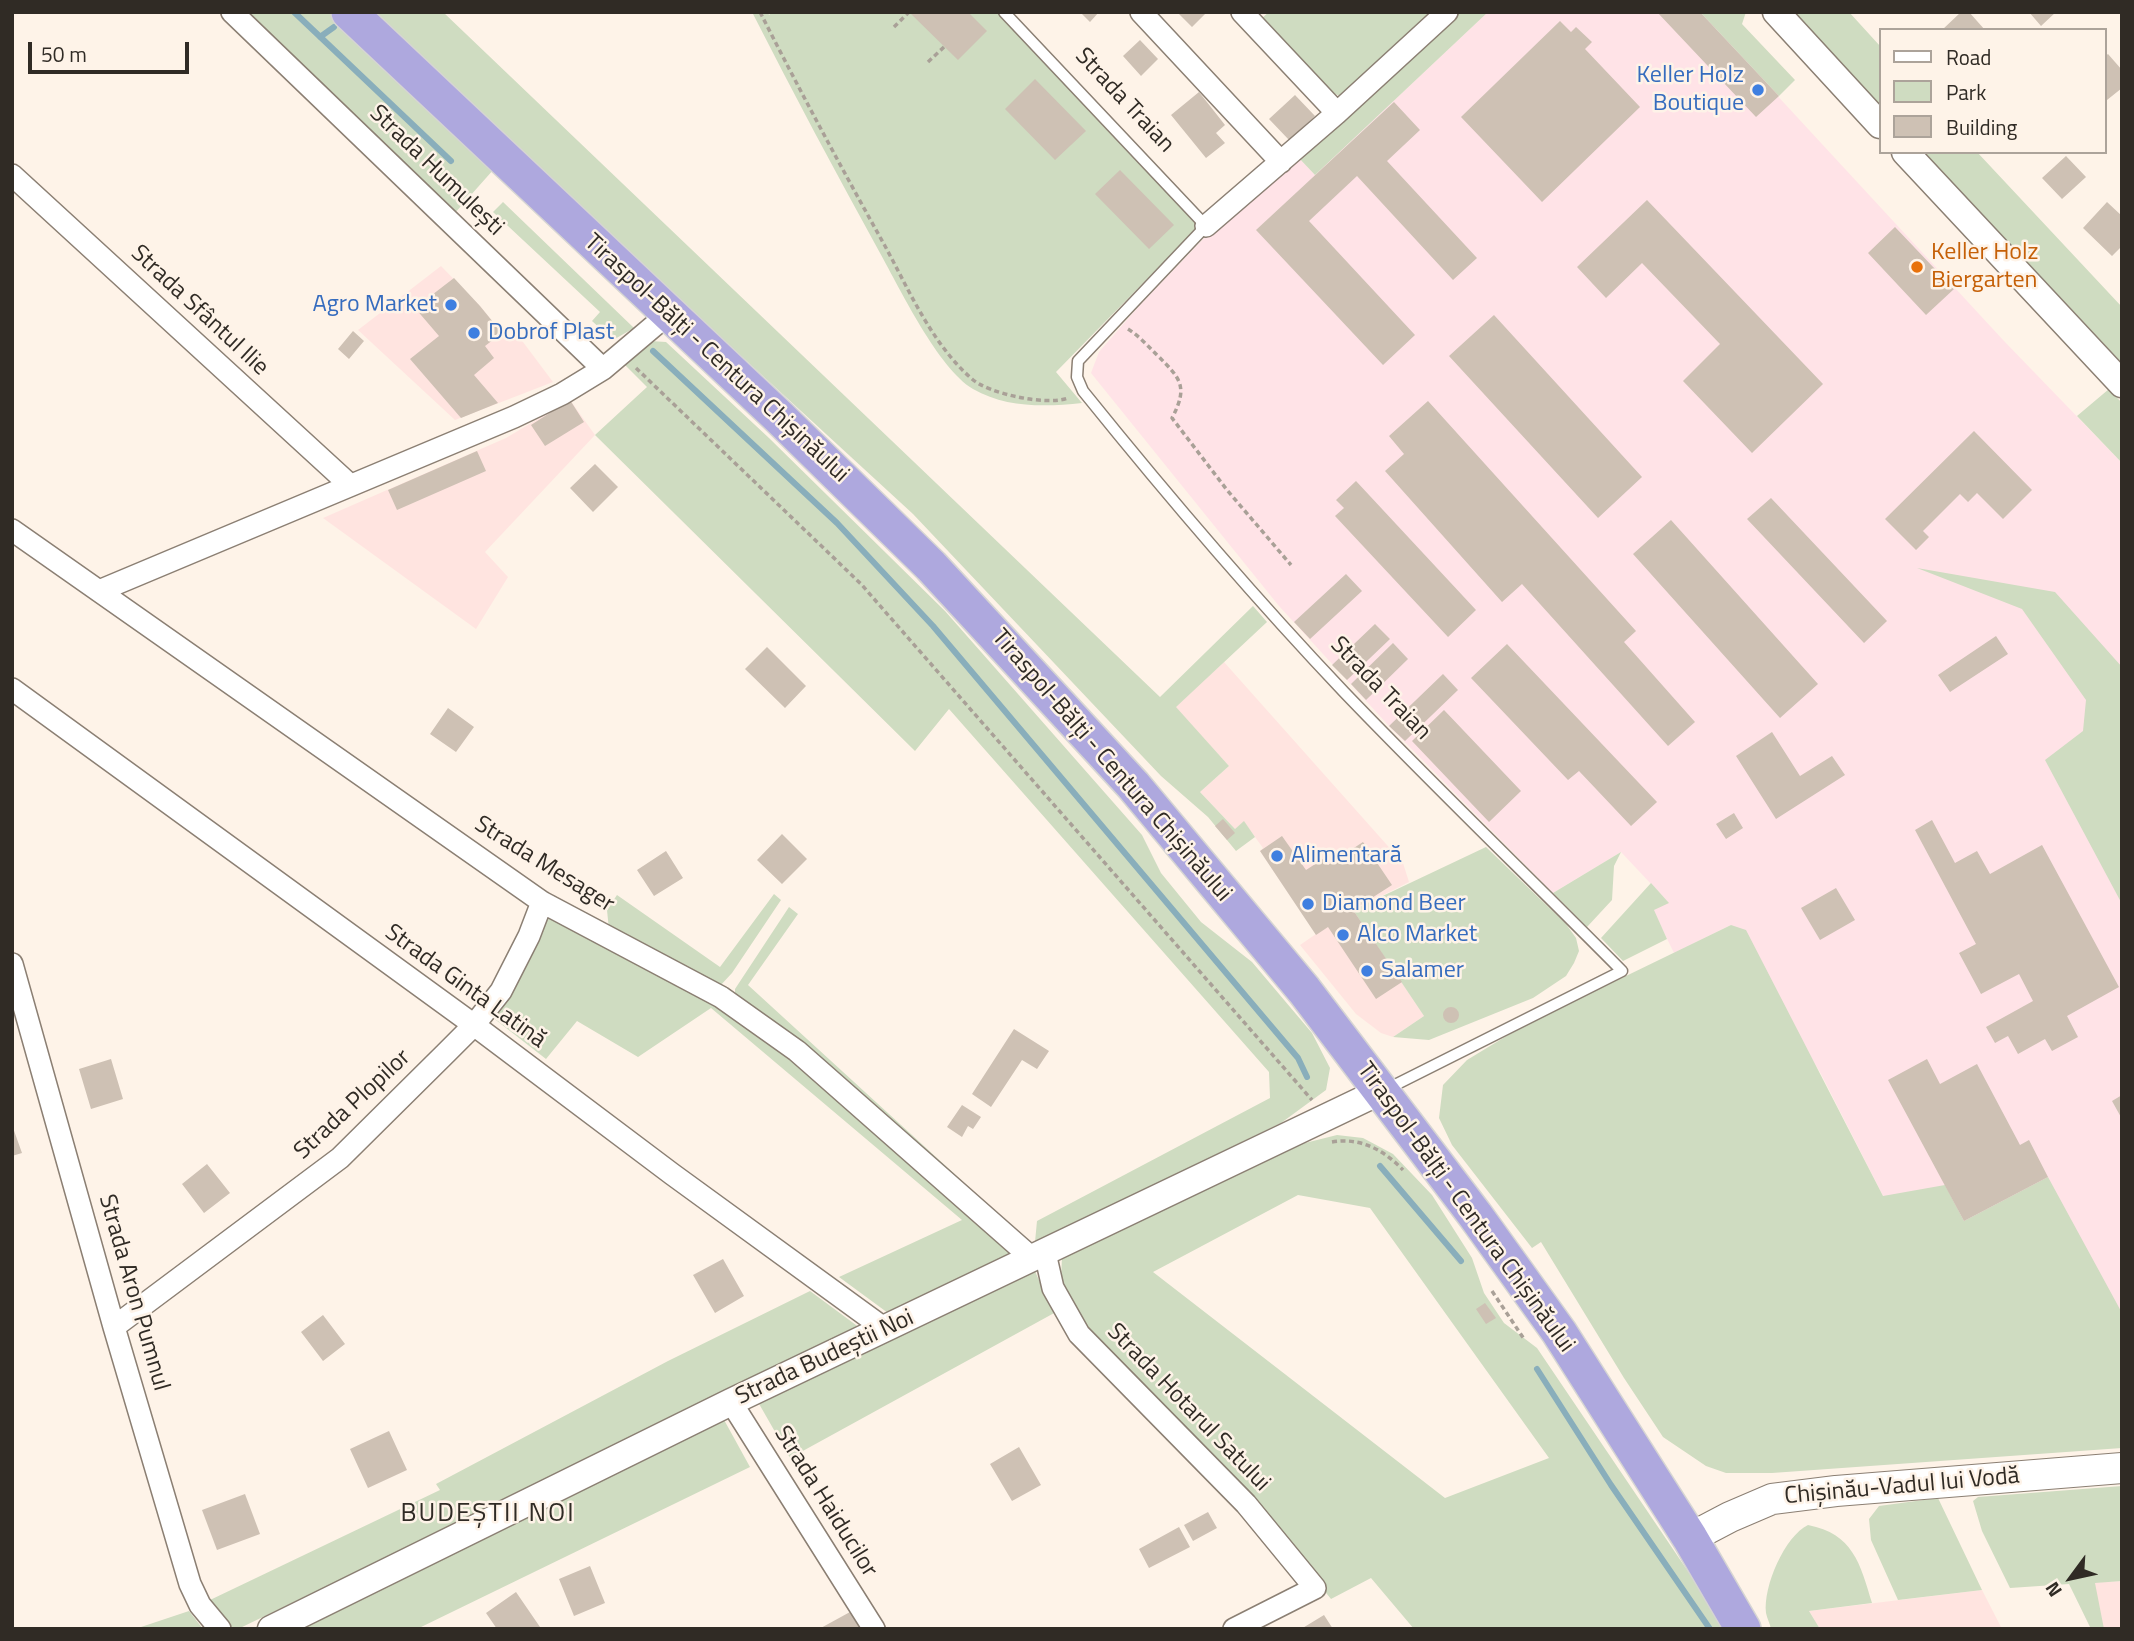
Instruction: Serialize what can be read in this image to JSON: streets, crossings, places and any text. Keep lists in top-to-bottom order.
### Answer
{
  "streets": {
    "highway": ["Tiraspol-Bălţi - Centura Chișinăului"],
    "main road": ["Chișinău-Vadul lui Vodă"],
    "street": [
      "Strada Humulești",
      "Strada Sfântul Ilie",
      "Strada Mesager",
      "Strada Ginta Latină",
      "Strada Plopilor",
      "Strada Aron Pumnul",
      "Strada Budeștii Noi",
      "Strada Hotarul Satului",
      "Strada Haiducilor"
    ],
    "lane": ["Strada Traian"]
  },
  "crossings": [
    ["Strada Traian", "Tiraspol-Bălţi - Centura Chișinăului"],
    ["Strada Traian", "Strada Budeștii Noi"],
    ["Tiraspol-Bălţi - Centura Chișinăului", "Strada Budeștii Noi"],
    ["Tiraspol-Bălţi - Centura Chișinăului", "Chișinău-Vadul lui Vodă"],
    ["Strada Mesager", "Strada Plopilor"],
    ["Strada Mesager", "Strada Budeștii Noi"],
    ["Strada Mesager", "Strada Hotarul Satului"],
    ["Strada Ginta Latină", "Strada Plopilor"],
    ["Strada Ginta Latină", "Strada Budeștii Noi"],
    ["Strada Plopilor", "Strada Aron Pumnul"],
    ["Strada Budeștii Noi", "Strada Hotarul Satului"],
    ["Strada Budeștii Noi", "Strada Haiducilor"]
  ],
  "districts": ["BUDEŞTII NOI"],
  "places": [
    "Keller Holz Boutique",
    "Keller Holz Biergarten",
    "Agro Market",
    "Dobrof Plast",
    "Alimentară",
    "Diamond Beer",
    "Alco Market",
    "Salamer"
  ],
  "legend": ["Road", "Park", "Building"],
  "scale_bar": "50 m",
  "north": "bottom left"
}
